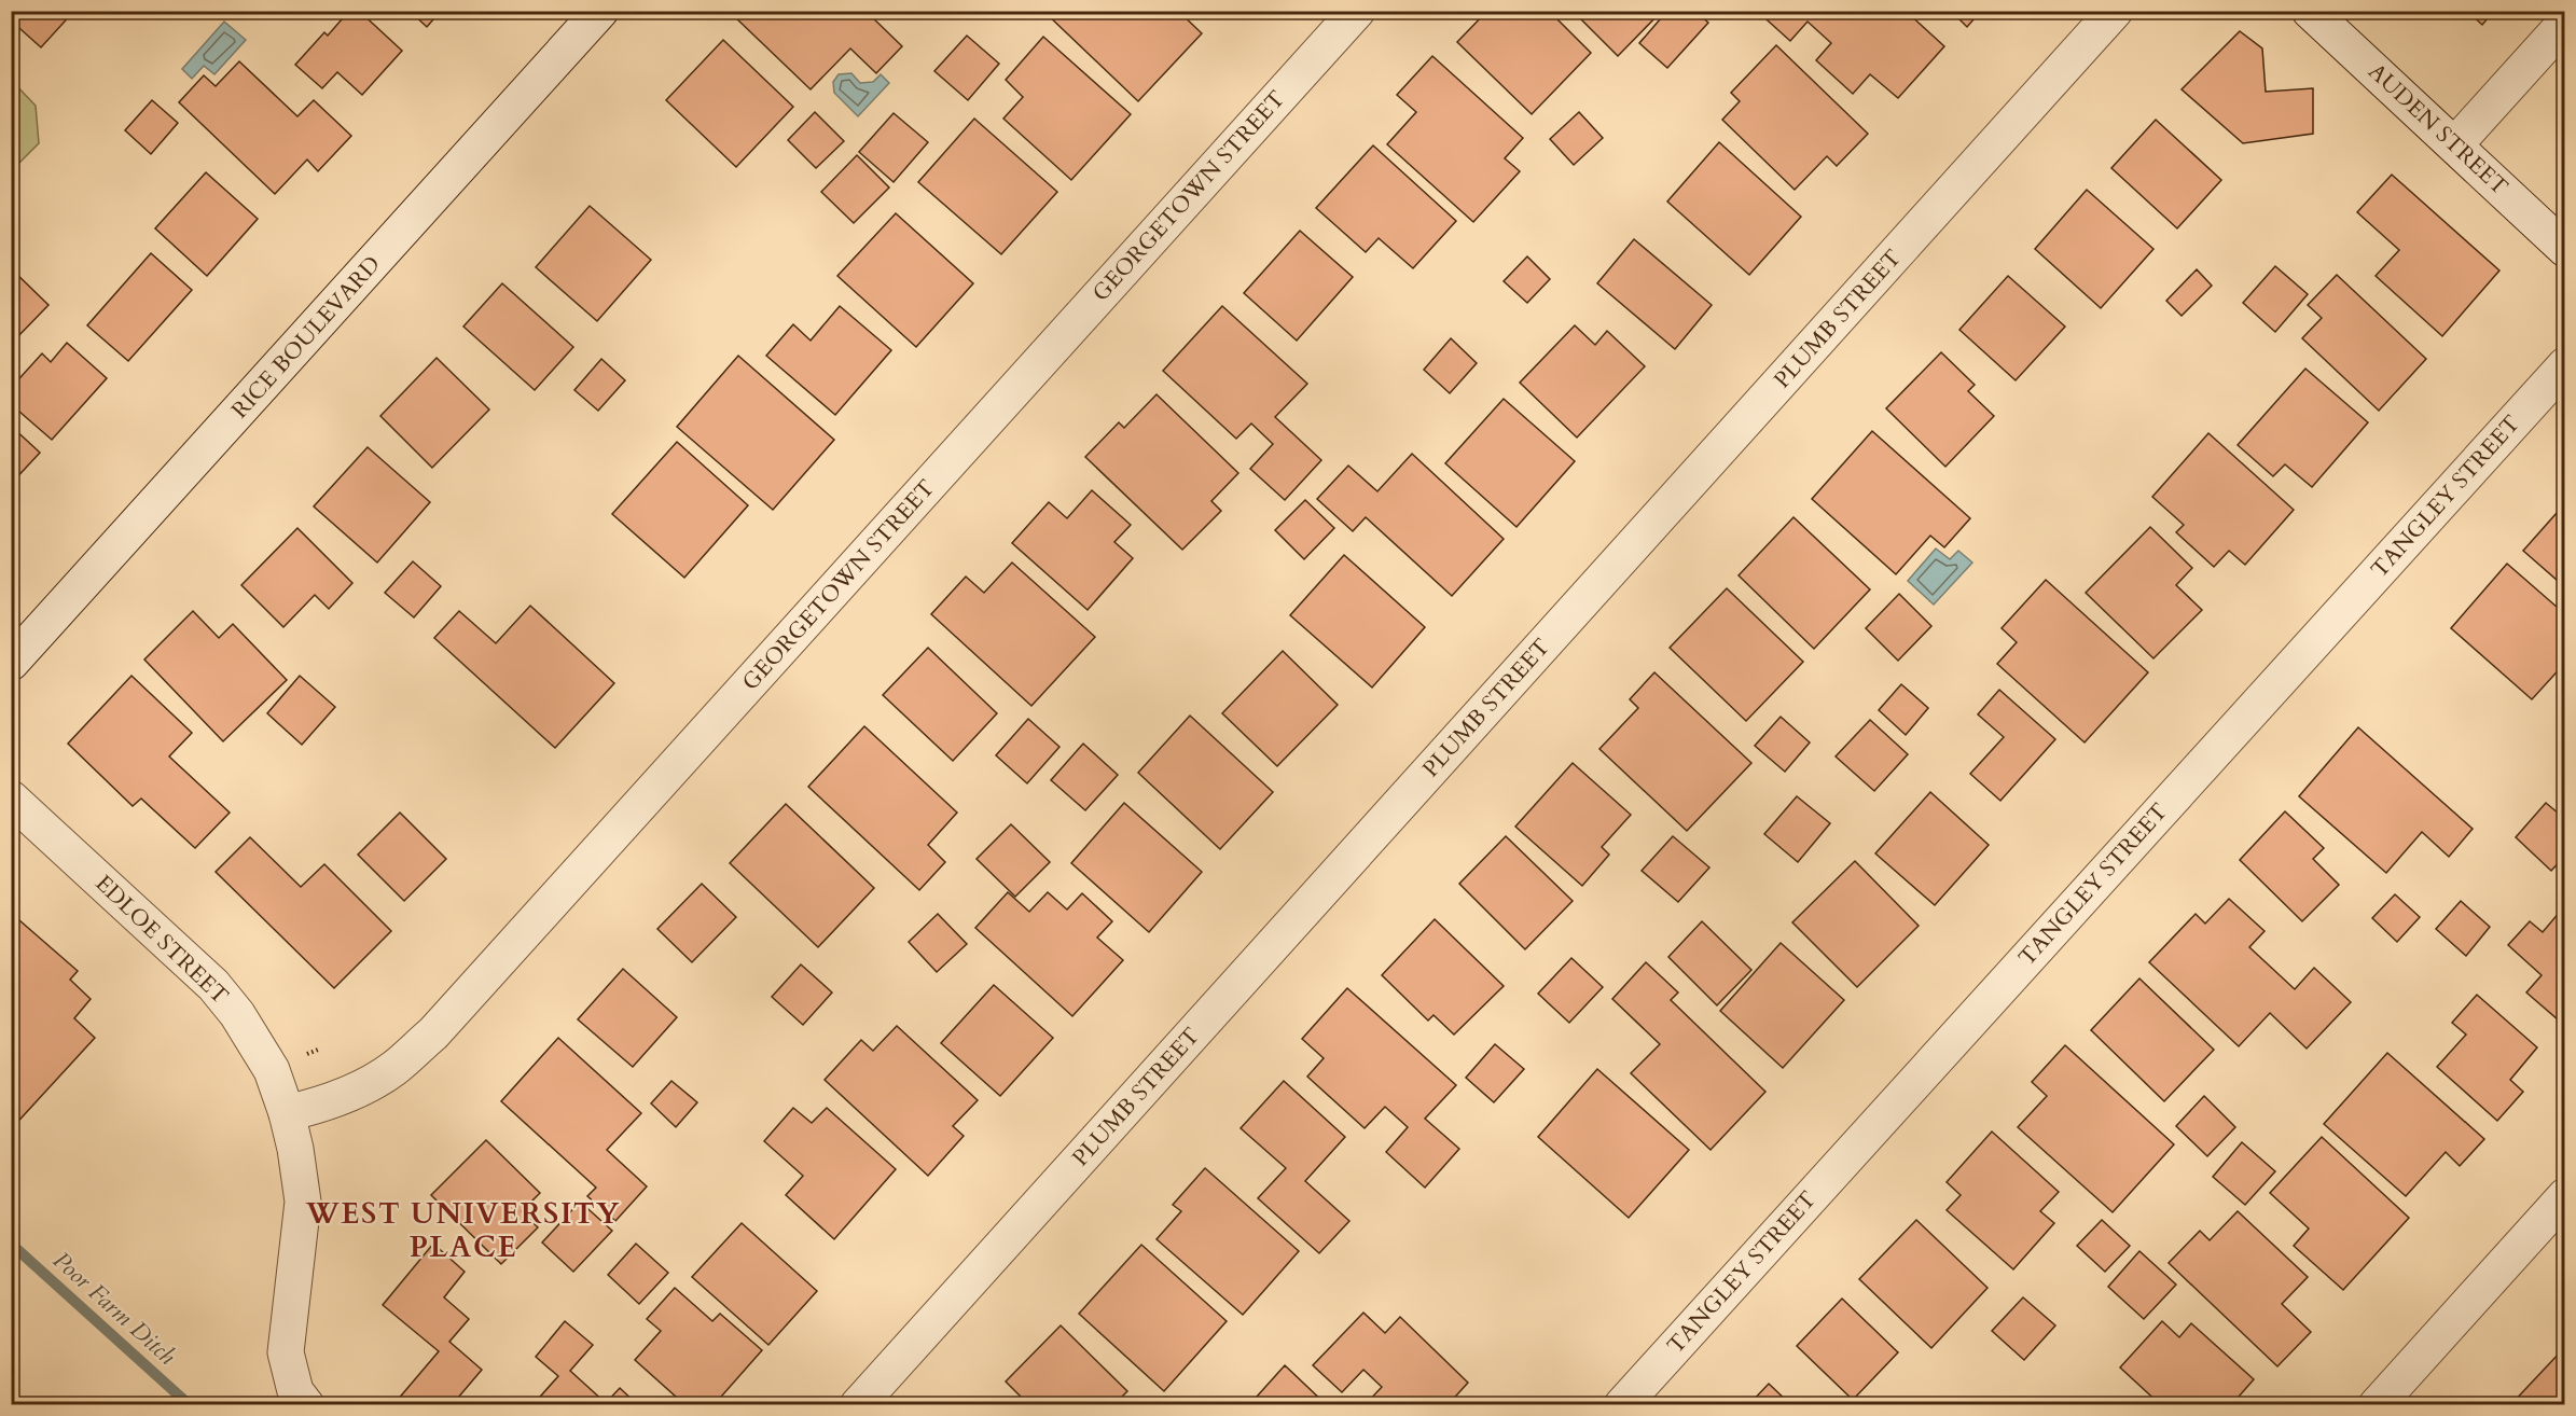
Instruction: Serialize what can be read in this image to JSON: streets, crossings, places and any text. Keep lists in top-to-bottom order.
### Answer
{
  "streets": {
    "street": [
      "AUDEN STREET",
      "GEORGETOWN STREET",
      "PLUMB STREET",
      "RICE BOULEVARD",
      "TANGLEY STREET",
      "EDLOE STREET"
    ]
  },
  "crossings": [
    ["GEORGETOWN STREET", "EDLOE STREET"]
  ],
  "districts": ["WEST UNIVERSITY PLACE"],
  "water": ["Poor Farm Ditch"]
}
